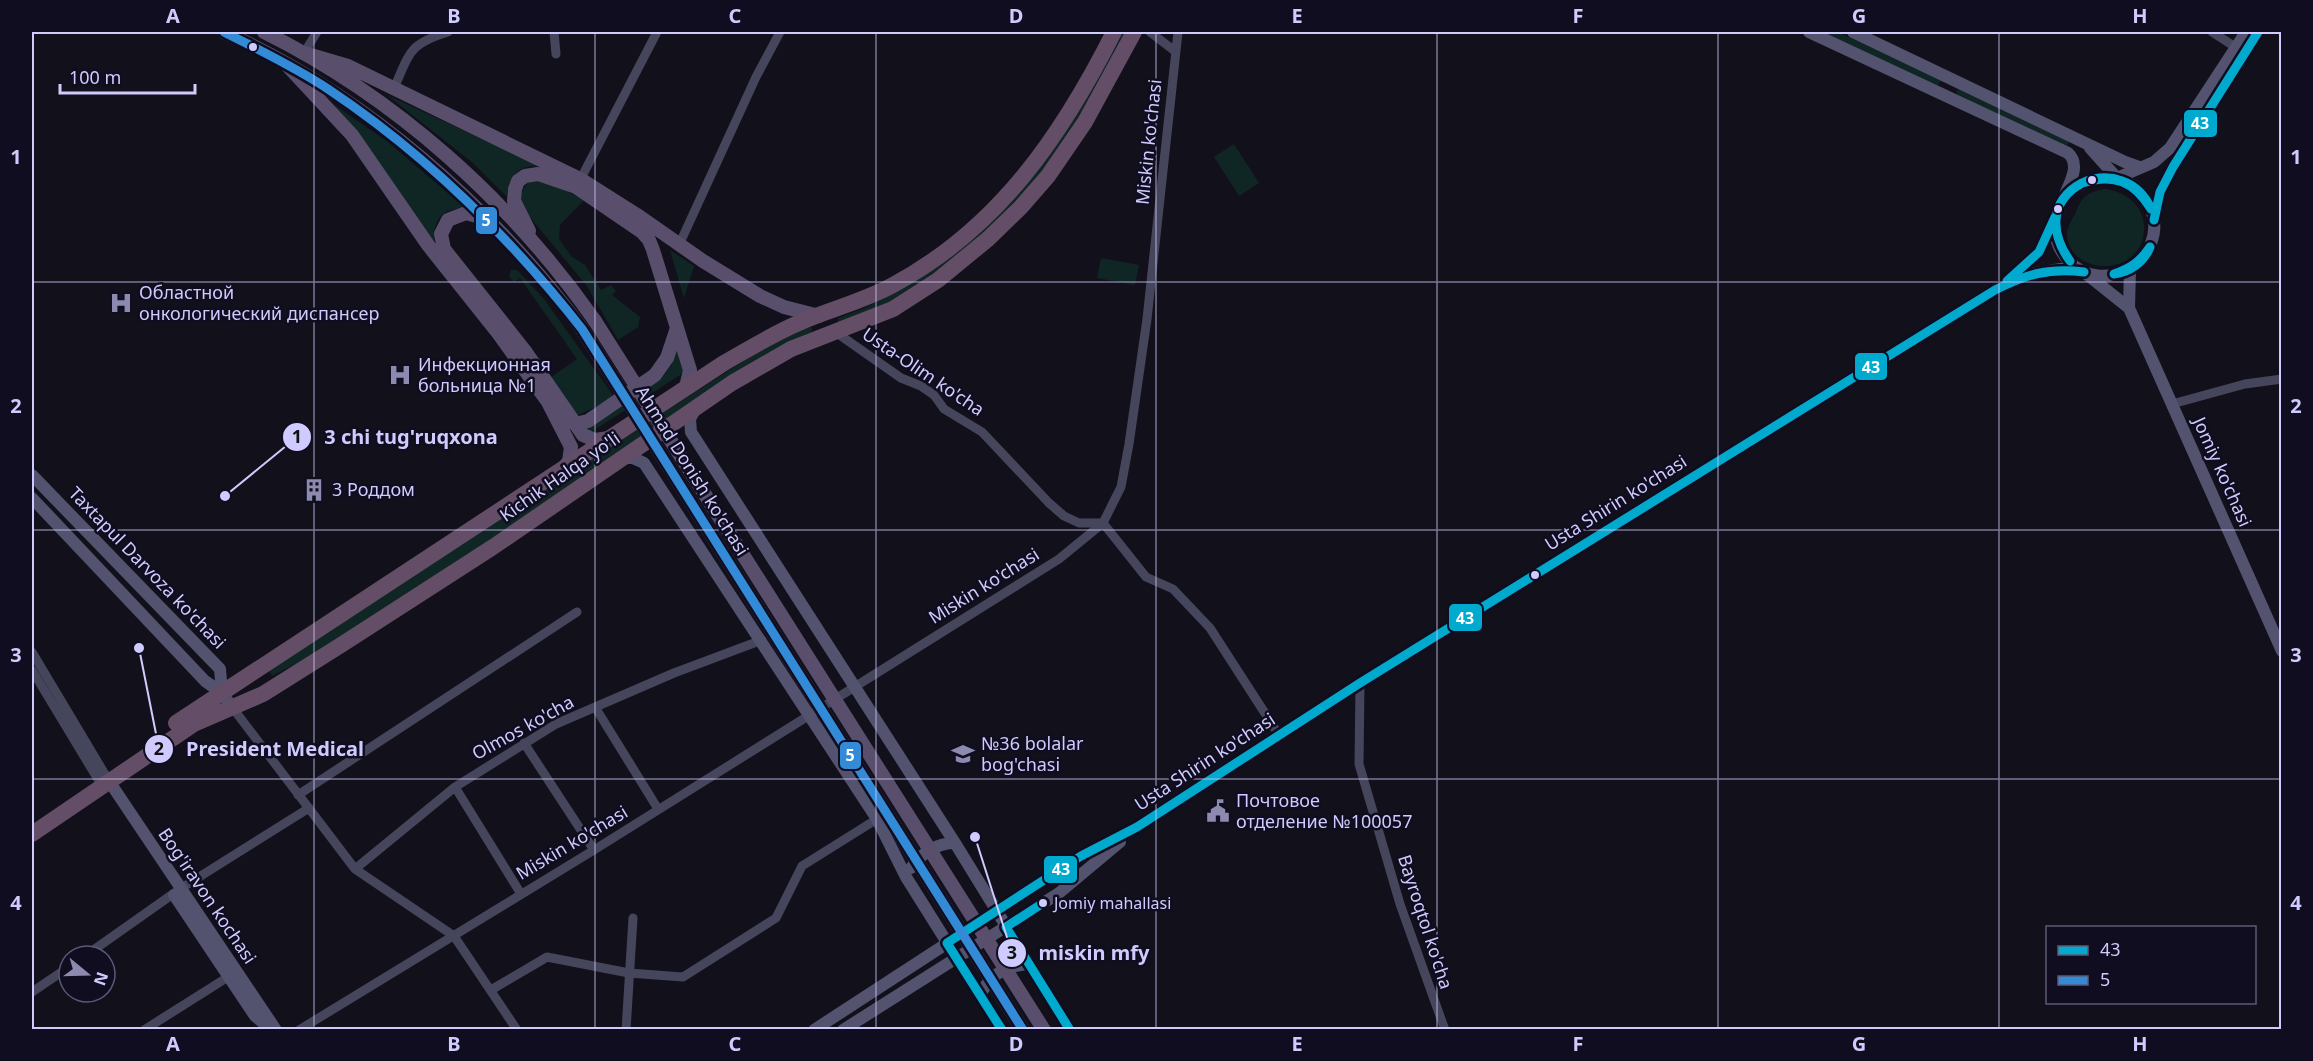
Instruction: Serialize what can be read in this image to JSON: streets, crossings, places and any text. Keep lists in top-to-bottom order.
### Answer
{
  "streets": {
    "highway": ["Kichik Halqa yo'li"],
    "main road": [
      "Ahmad Donish ko'chasi",
      "Jomiy ko'chasi",
      "Usta Shirin ko'chasi",
      "Taxtapul Darvoza ko'chasi",
      "Bog'iravon kochasi"
    ],
    "street": [
      "Miskin ko'chasi",
      "Usta-Olim ko'cha",
      "Olmos ko'cha",
      "Bayroqtol ko'cha"
    ]
  },
  "crossings": [
    ["Miskin ko'chasi", "Usta-Olim ko'cha"],
    ["Miskin ko'chasi", "Ahmad Donish ko'chasi"],
    ["Miskin ko'chasi", "Taxtapul Darvoza ko'chasi"],
    ["Usta-Olim ko'cha", "Kichik Halqa yo'li"],
    ["Ahmad Donish ko'chasi", "Kichik Halqa yo'li"],
    ["Ahmad Donish ko'chasi", "Usta Shirin ko'chasi"],
    ["Ahmad Donish ko'chasi", "Olmos ko'cha"],
    ["Kichik Halqa yo'li", "Taxtapul Darvoza ko'chasi"],
    ["Kichik Halqa yo'li", "Bog'iravon kochasi"],
    ["Usta Shirin ko'chasi", "Bayroqtol ko'cha"],
    ["Taxtapul Darvoza ko'chasi", "Olmos ko'cha"]
  ],
  "places": {
    "hospital": ["Областной онкологический диспансер", "Инфекционная больница №1"],
    "building": ["3 Роддом"],
    "other": [
      "3 chi tug'ruqxona",
      "President Medical",
      "miskin mfy",
      "Jomiy mahallasi"
    ],
    "school or university": ["№36 bolalar bog'chasi"],
    "public building": ["Почтовое отделение №100057"]
  },
  "lines": ["transit line 43", "transit line 5"],
  "legend": ["43", "5"],
  "scale_bar": "100 m",
  "north": "right",
  "grid": {
    "columns": [
      "A",
      "B",
      "C",
      "D",
      "E",
      "F",
      "G",
      "H"
    ],
    "rows": [
      "1",
      "2",
      "3",
      "4"
    ]
  }
}
